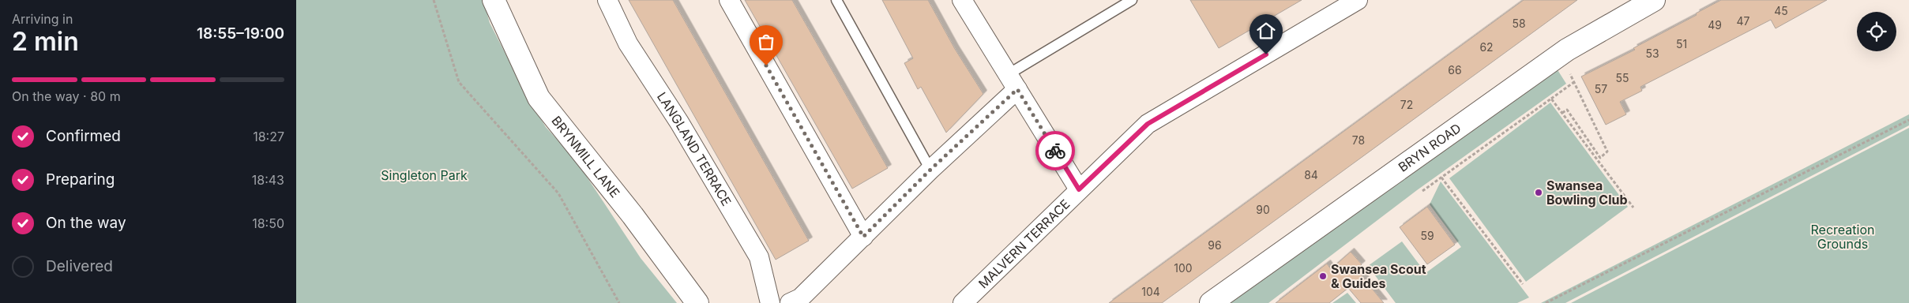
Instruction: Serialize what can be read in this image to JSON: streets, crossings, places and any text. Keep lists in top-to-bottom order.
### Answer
{
  "streets": {
    "street": [
      "BRYN ROAD",
      "LANGLAND TERRACE",
      "BRYNMILL LANE",
      "MALVERN TERRACE"
    ]
  },
  "parks": ["Singleton Park", "Recreation Grounds"],
  "places": ["Swansea Bowling Club", "Swansea Scout & Guides"],
  "house_numbers": [
    "45",
    "47",
    "58",
    "49",
    "51",
    "62",
    "53",
    "66",
    "55",
    "57",
    "72",
    "78",
    "84",
    "90",
    "59",
    "96",
    "100",
    "104"
  ],
  "page": {
    "heading": ["2 min", "Arriving in", "18:55–19:00"],
    "bar": "On the way · 80 m",
    "list": [
      ["Confirmed", "18:27"],
      ["Preparing", "18:43"],
      ["On the way", "18:50"],
      "Delivered"
    ]
  }
}
